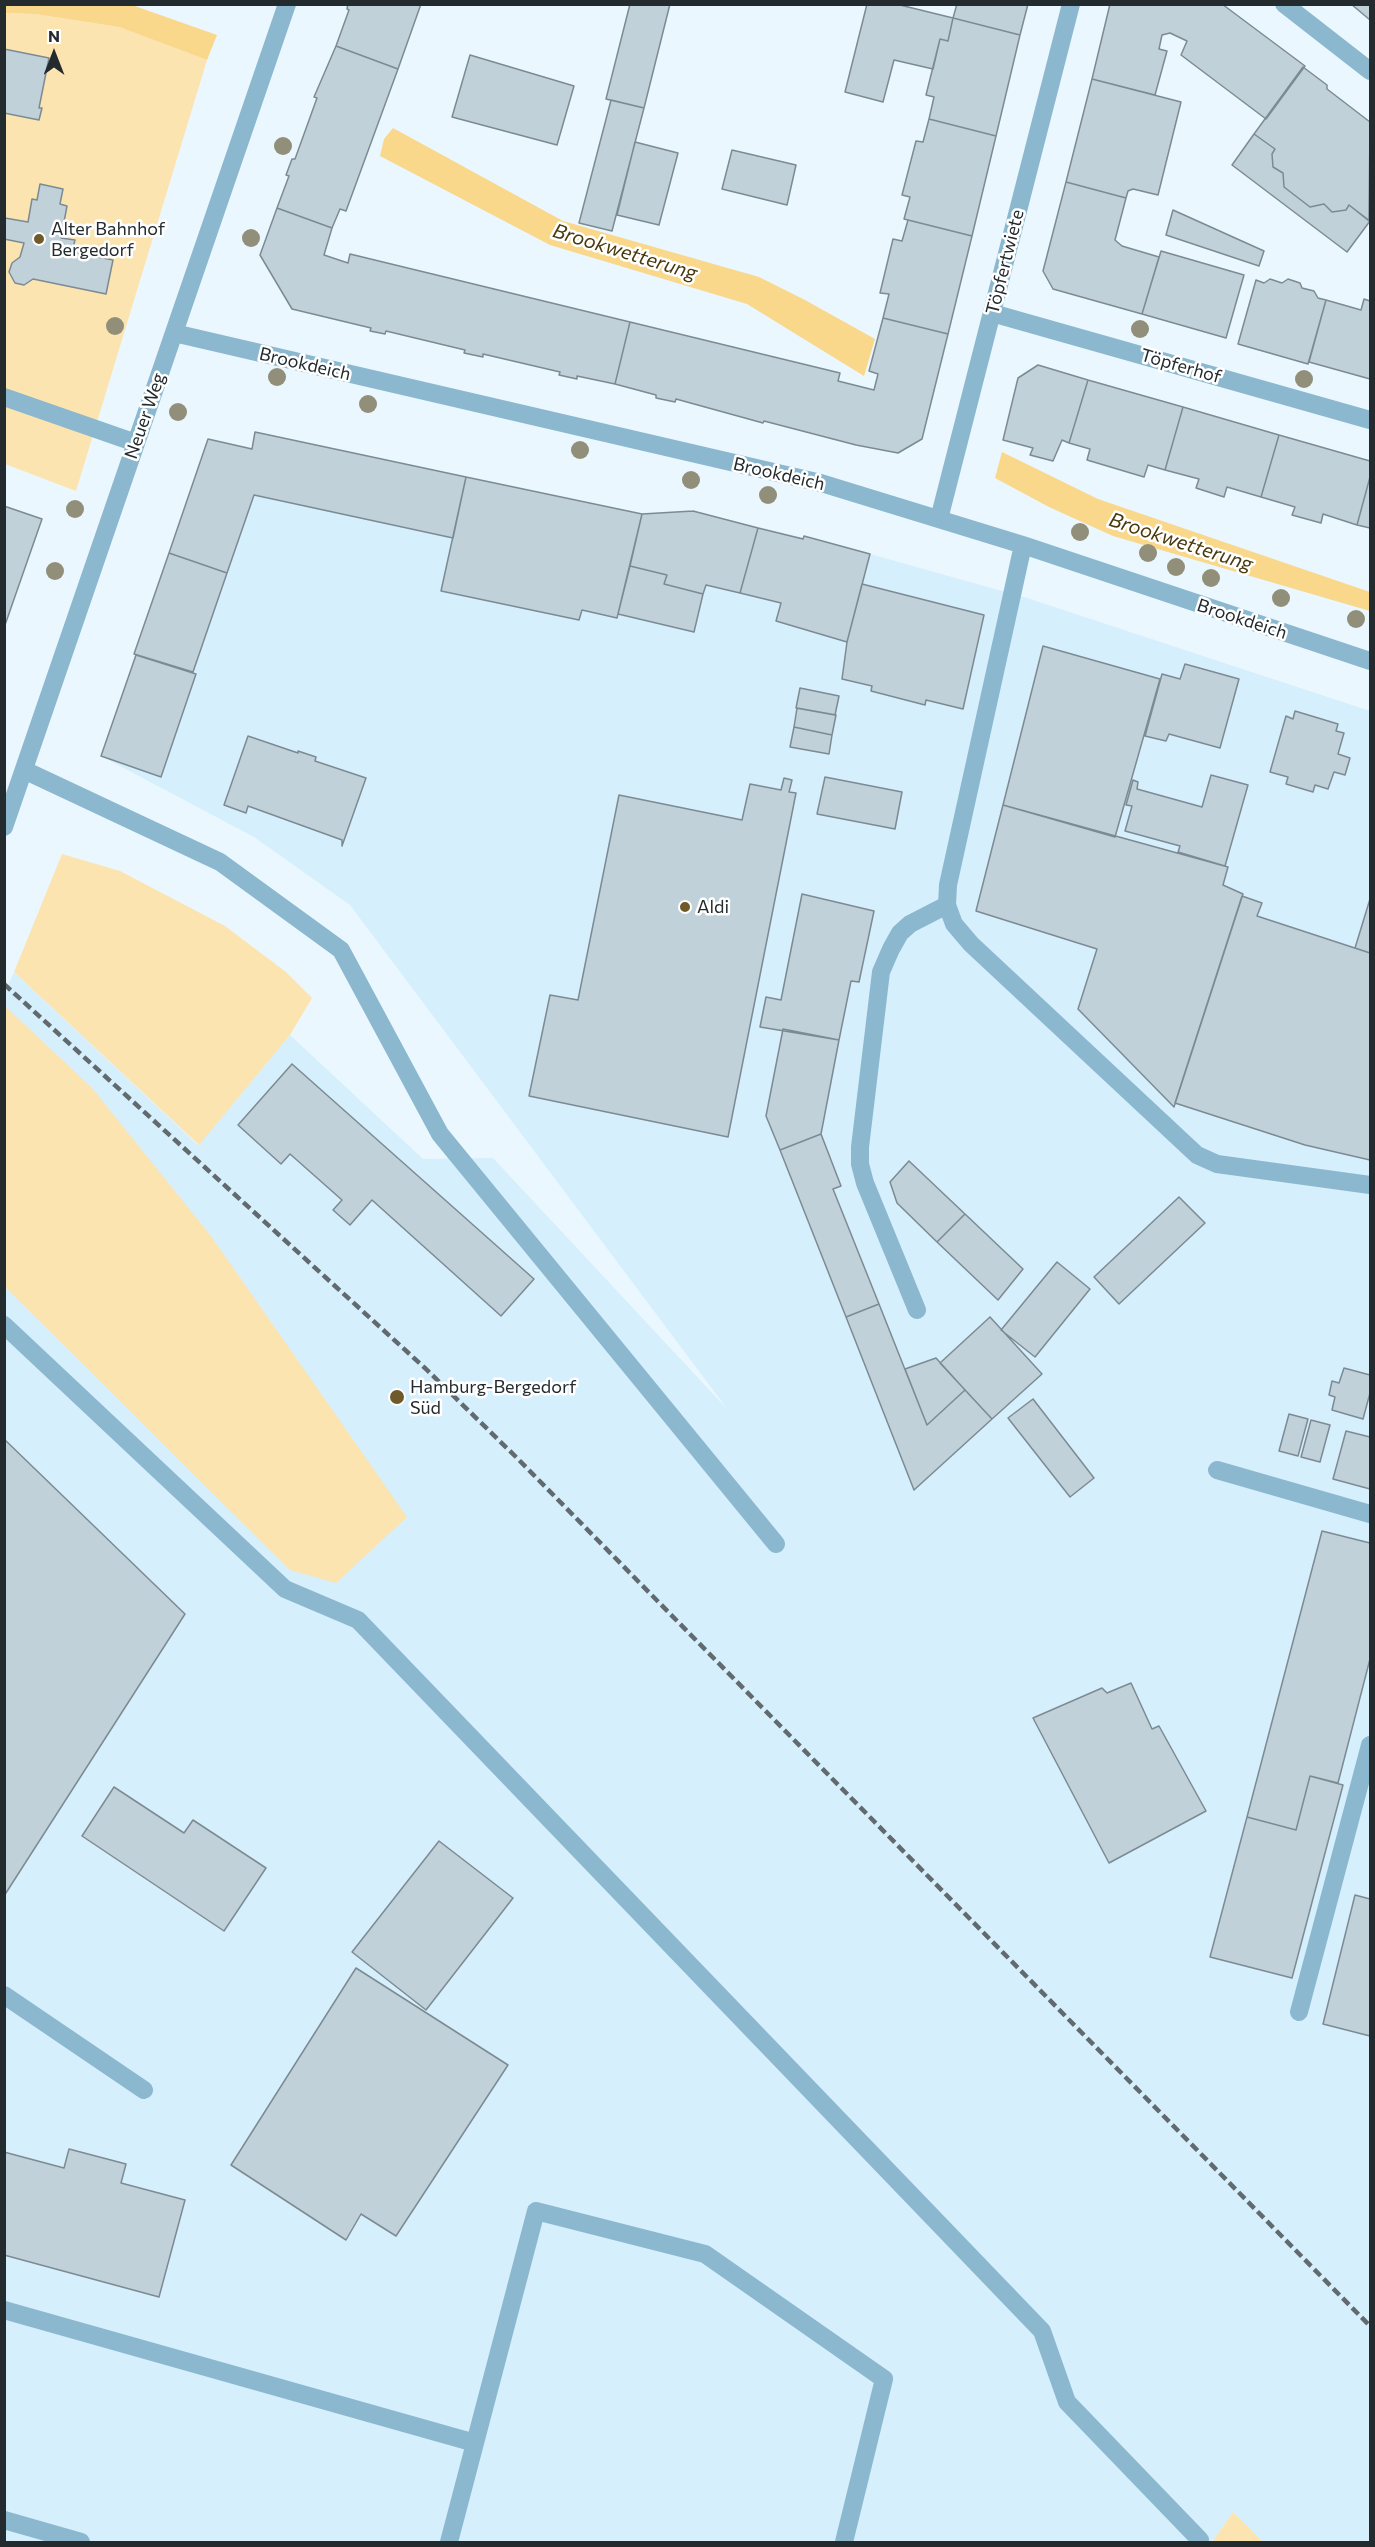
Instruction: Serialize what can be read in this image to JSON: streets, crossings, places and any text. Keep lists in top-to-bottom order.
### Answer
{
  "streets": {
    "street": [
      "Töpfertwiete",
      "Brookdeich",
      "Töpferhof",
      "Neuer Weg"
    ]
  },
  "crossings": [
    ["Töpfertwiete", "Brookdeich"],
    ["Töpfertwiete", "Töpferhof"],
    ["Brookdeich", "Neuer Weg"]
  ],
  "water": ["Brookwetterung"],
  "places": ["Alter Bahnhof Bergedorf", "Aldi", "Hamburg-Bergedorf Süd"],
  "north": "top"
}
